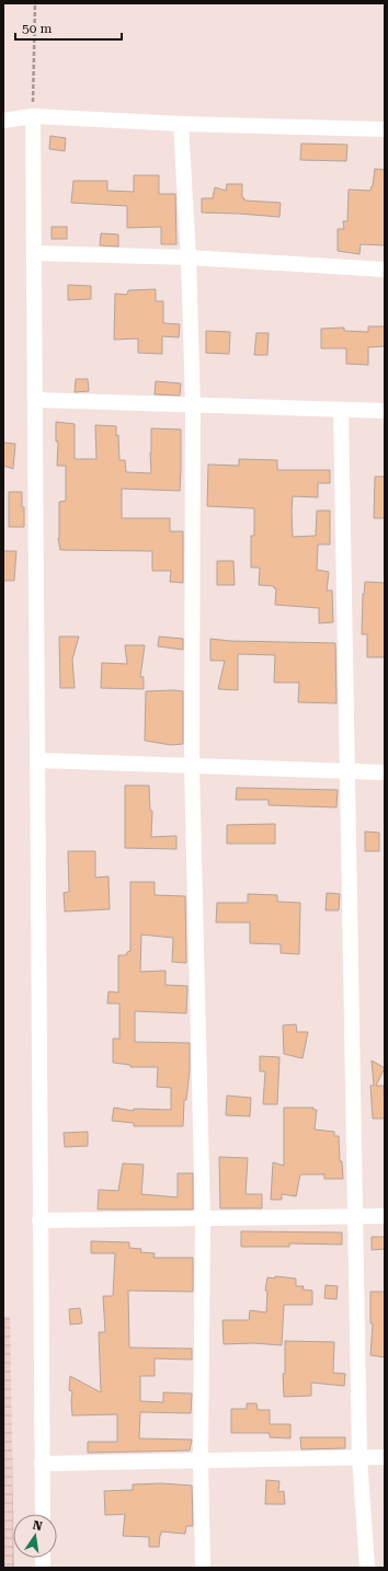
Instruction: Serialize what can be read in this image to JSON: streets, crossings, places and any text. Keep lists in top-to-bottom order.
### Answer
{
  "scale_bar": "50 m",
  "north": "top"
}
